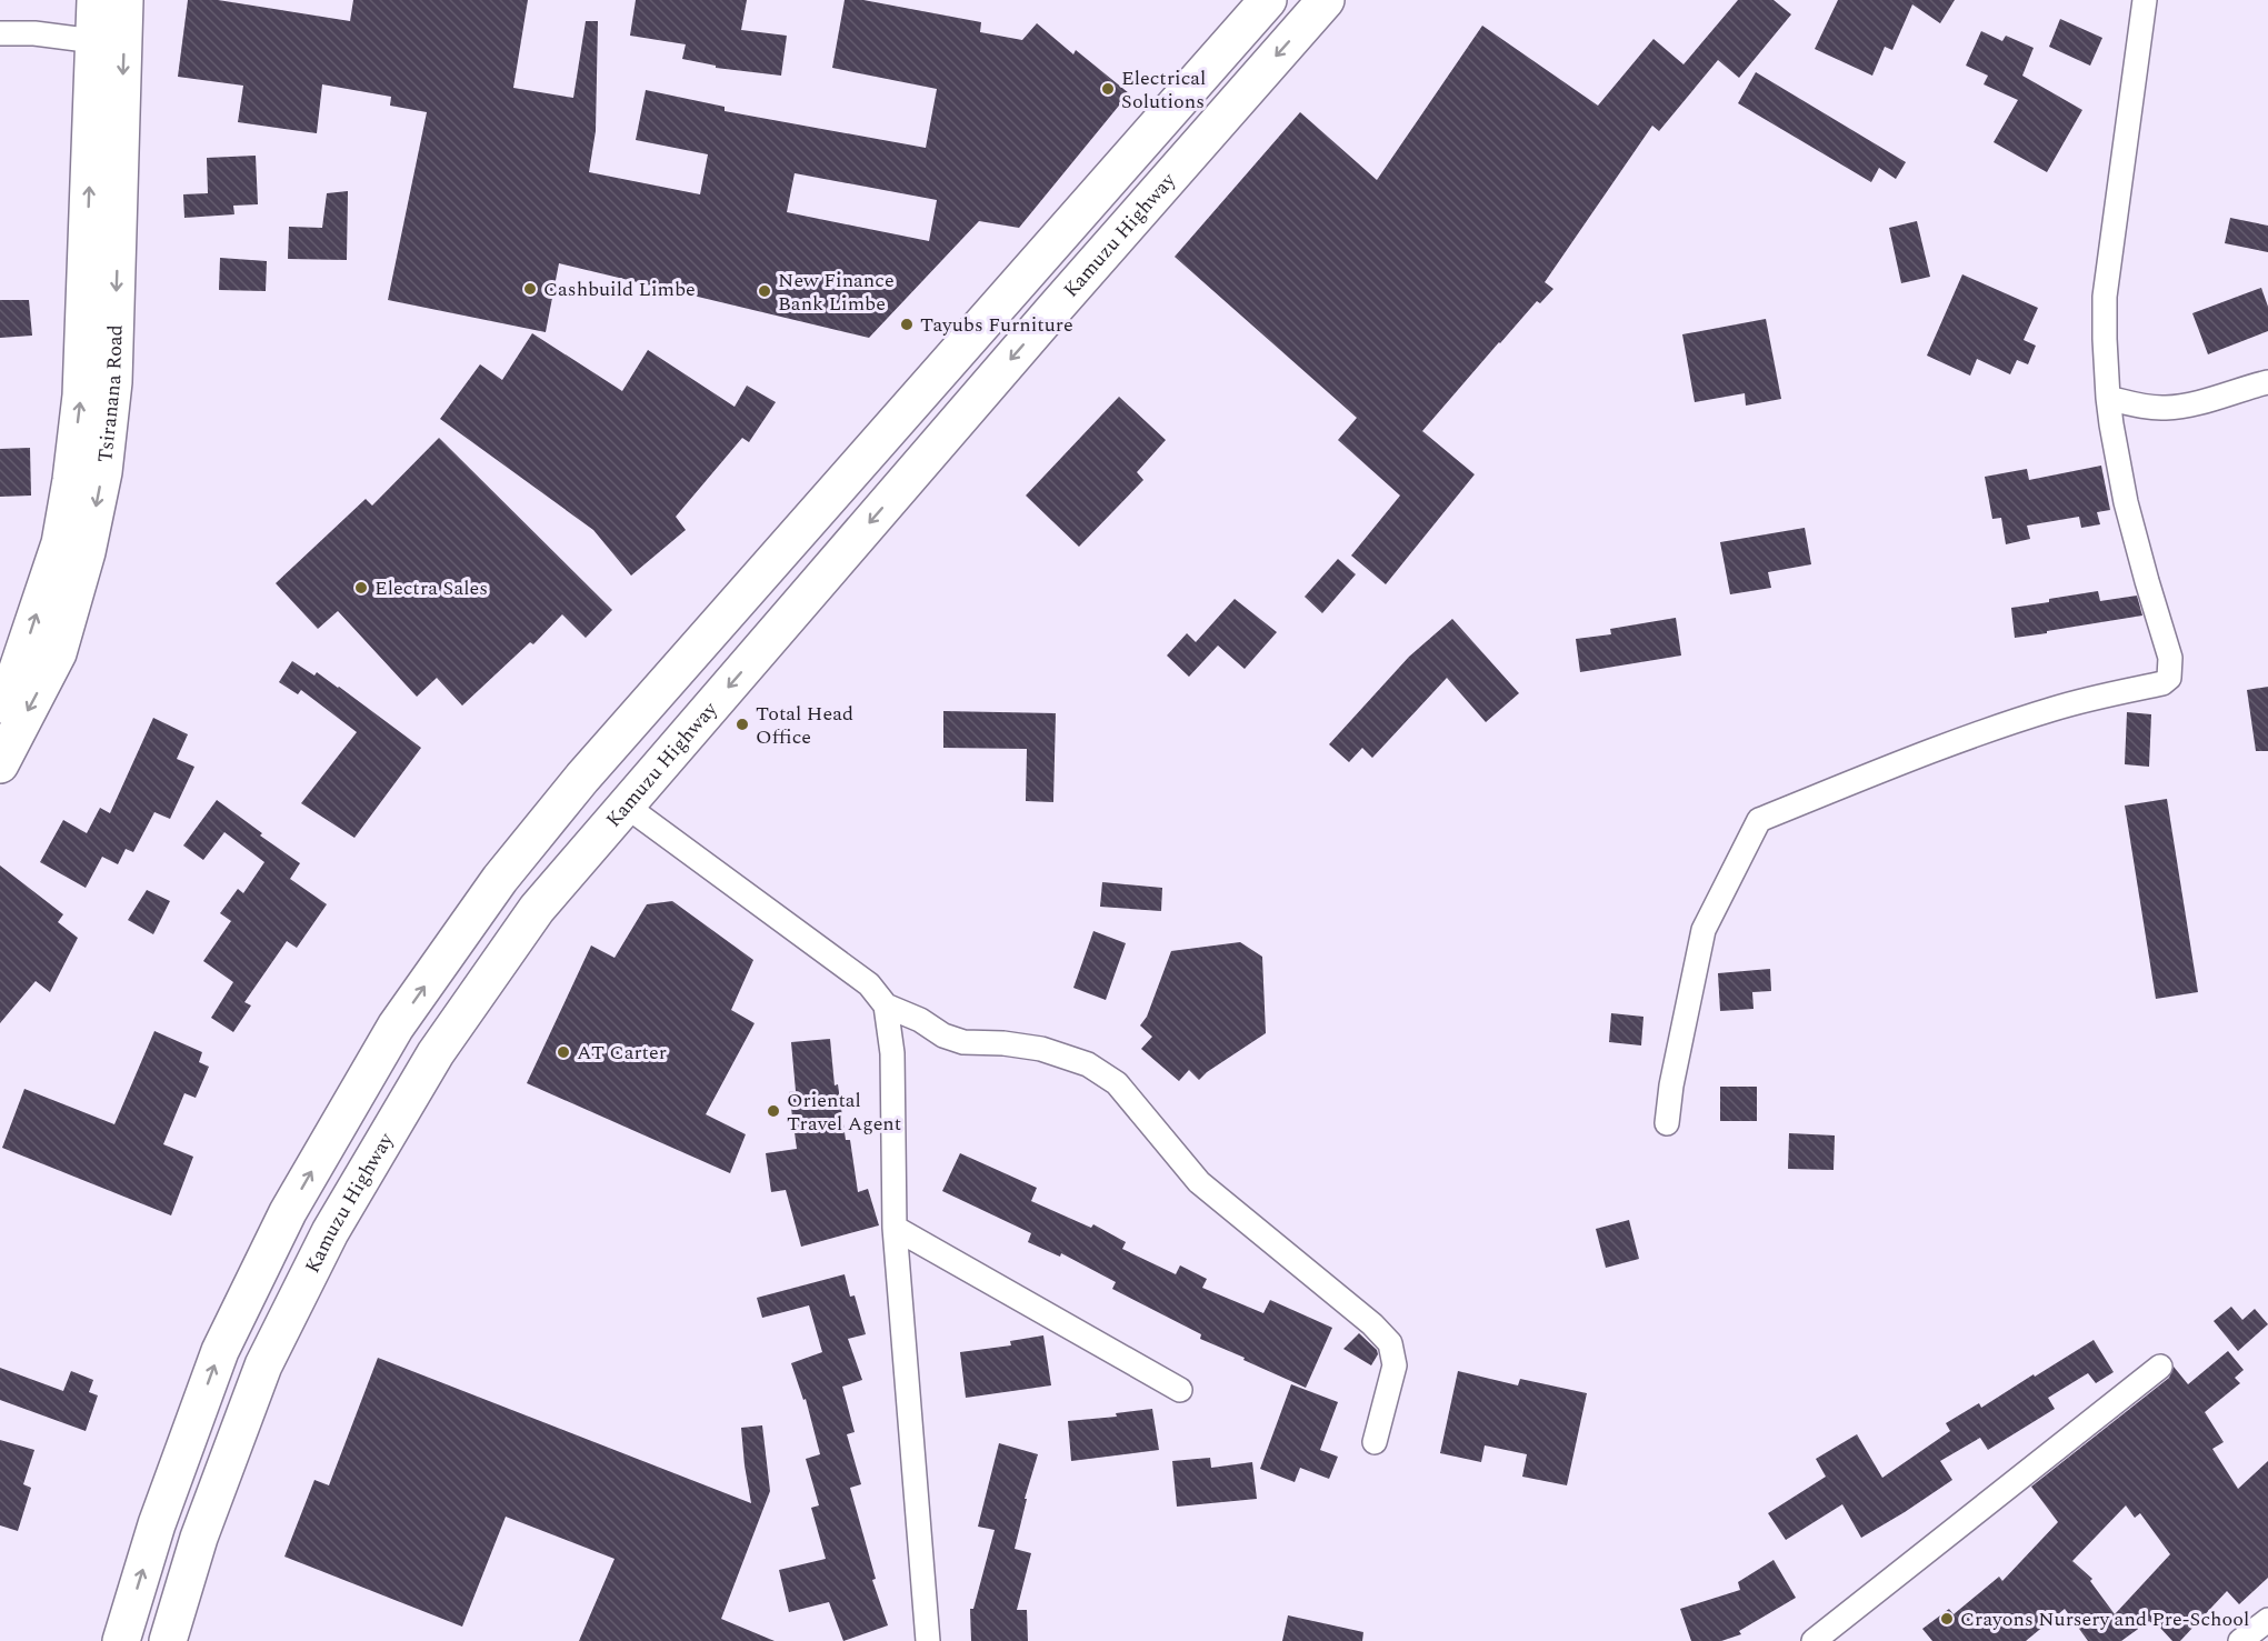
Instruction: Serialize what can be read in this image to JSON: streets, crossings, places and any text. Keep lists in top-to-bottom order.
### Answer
{
  "streets": {
    "highway": ["Kamuzu Highway", "Tsiranana Road"]
  },
  "places": [
    "Electrical Solutions",
    "Cashbuild Limbe",
    "New Finance Bank Limbe",
    "Tayubs Furniture",
    "Electra Sales",
    "Total Head Office",
    "AT Carter",
    "Oriental Travel Agent",
    "Crayons Nursery and Pre-School"
  ]
}
